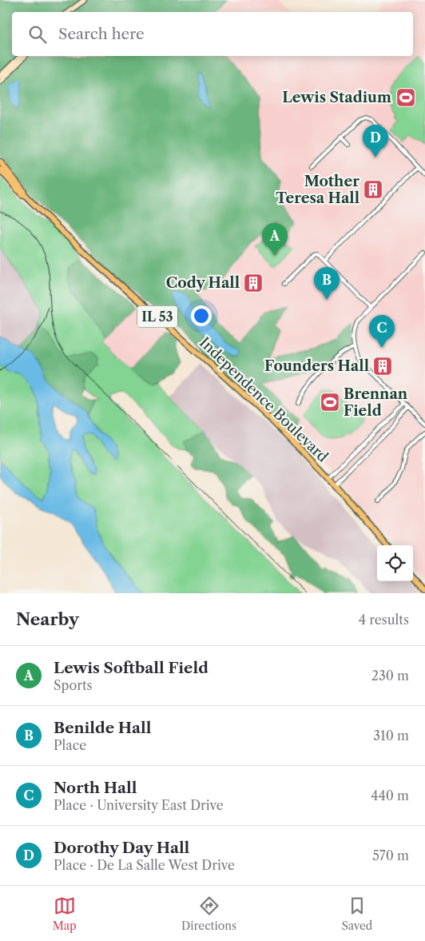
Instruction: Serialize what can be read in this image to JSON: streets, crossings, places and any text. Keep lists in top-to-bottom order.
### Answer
{
  "streets": {
    "main road": ["IL 53", "Independence Boulevard"]
  },
  "places": {
    "sports": ["Lewis Stadium", "Brennan Field"],
    "building": ["Mother Teresa Hall", "Cody Hall", "Founders Hall"]
  },
  "page": {
    "search": "Search here",
    "pins": [
      "D",
      "A",
      "B",
      "C"
    ],
    "heading": ["Nearby", "4 results"],
    "list": [
      {
        "mark": "A",
        "name": "Lewis Softball Field",
        "note": "Sports",
        "value": "230 m"
      },
      {
        "mark": "B",
        "name": "Benilde Hall",
        "note": "Place",
        "value": "310 m"
      },
      {
        "mark": "C",
        "name": "North Hall",
        "note": "Place · University East Drive",
        "value": "440 m"
      },
      {
        "mark": "D",
        "name": "Dorothy Day Hall",
        "note": "Place · De La Salle West Drive",
        "value": "570 m"
      }
    ],
    "nav": ["Map", "Directions", "Saved"]
  }
}
